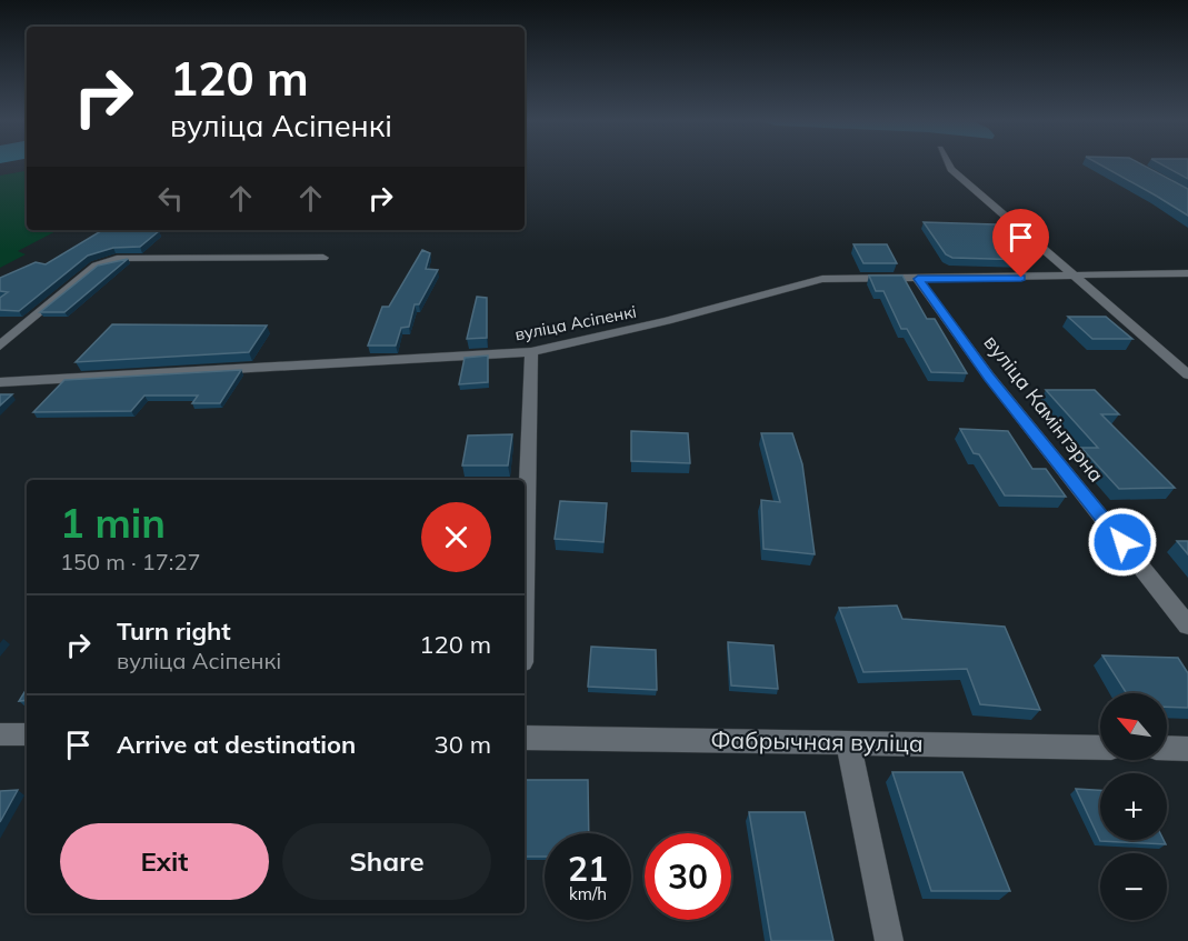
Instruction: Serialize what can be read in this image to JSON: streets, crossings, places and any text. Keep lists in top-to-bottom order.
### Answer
{
  "streets": {
    "street": ["вуліца Асіпенкі", "вуліца Камінтэрна", "Фабрычная вуліца"]
  },
  "crossings": [
    ["вуліца Асіпенкі", "вуліца Камінтэрна"]
  ],
  "north": "top left",
  "page": {
    "turn": ["120 m", "вуліца Асіпенкі"],
    "heading": ["1 min", "150 m · 17:27"],
    "list": [
      {
        "name": "Turn right",
        "note": "вуліца Асіпенкі",
        "value": "120 m"
      },
      {
        "name": "Arrive at destination",
        "value": "30 m"
      }
    ],
    "map_buttons": ["+", "−"],
    "buttons": ["Exit", "Share"],
    "speed": "21 km/h",
    "limit": "30"
  }
}
